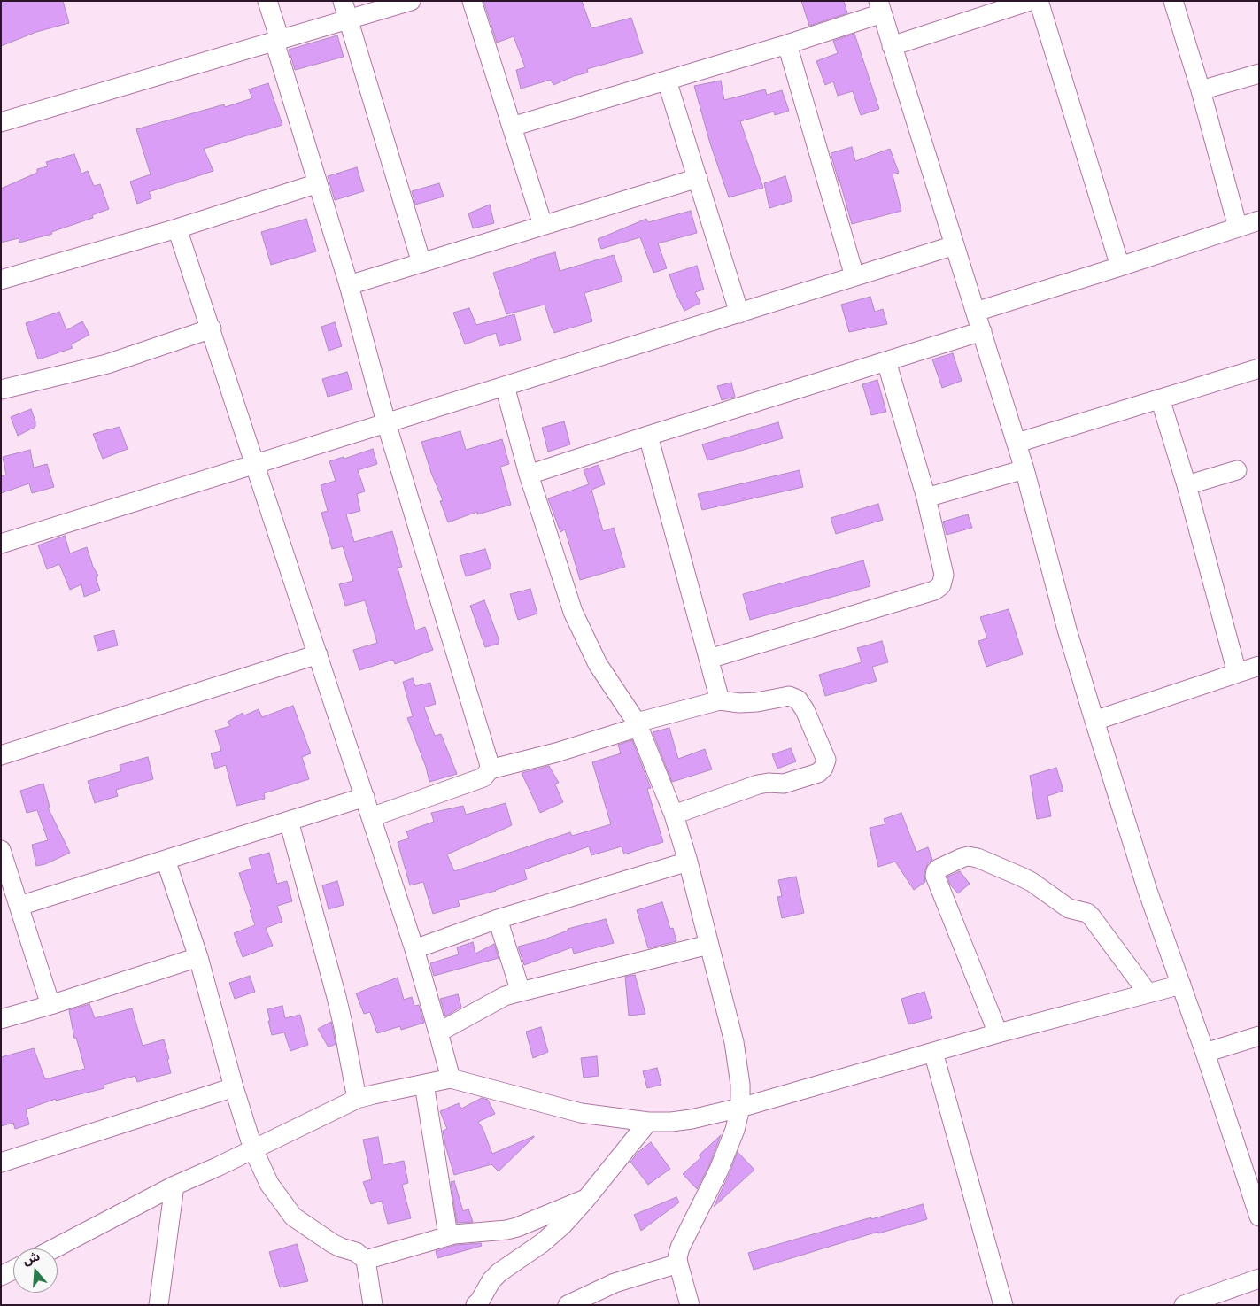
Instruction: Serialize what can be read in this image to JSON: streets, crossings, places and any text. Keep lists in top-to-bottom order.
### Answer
{
  "north": "top"
}
